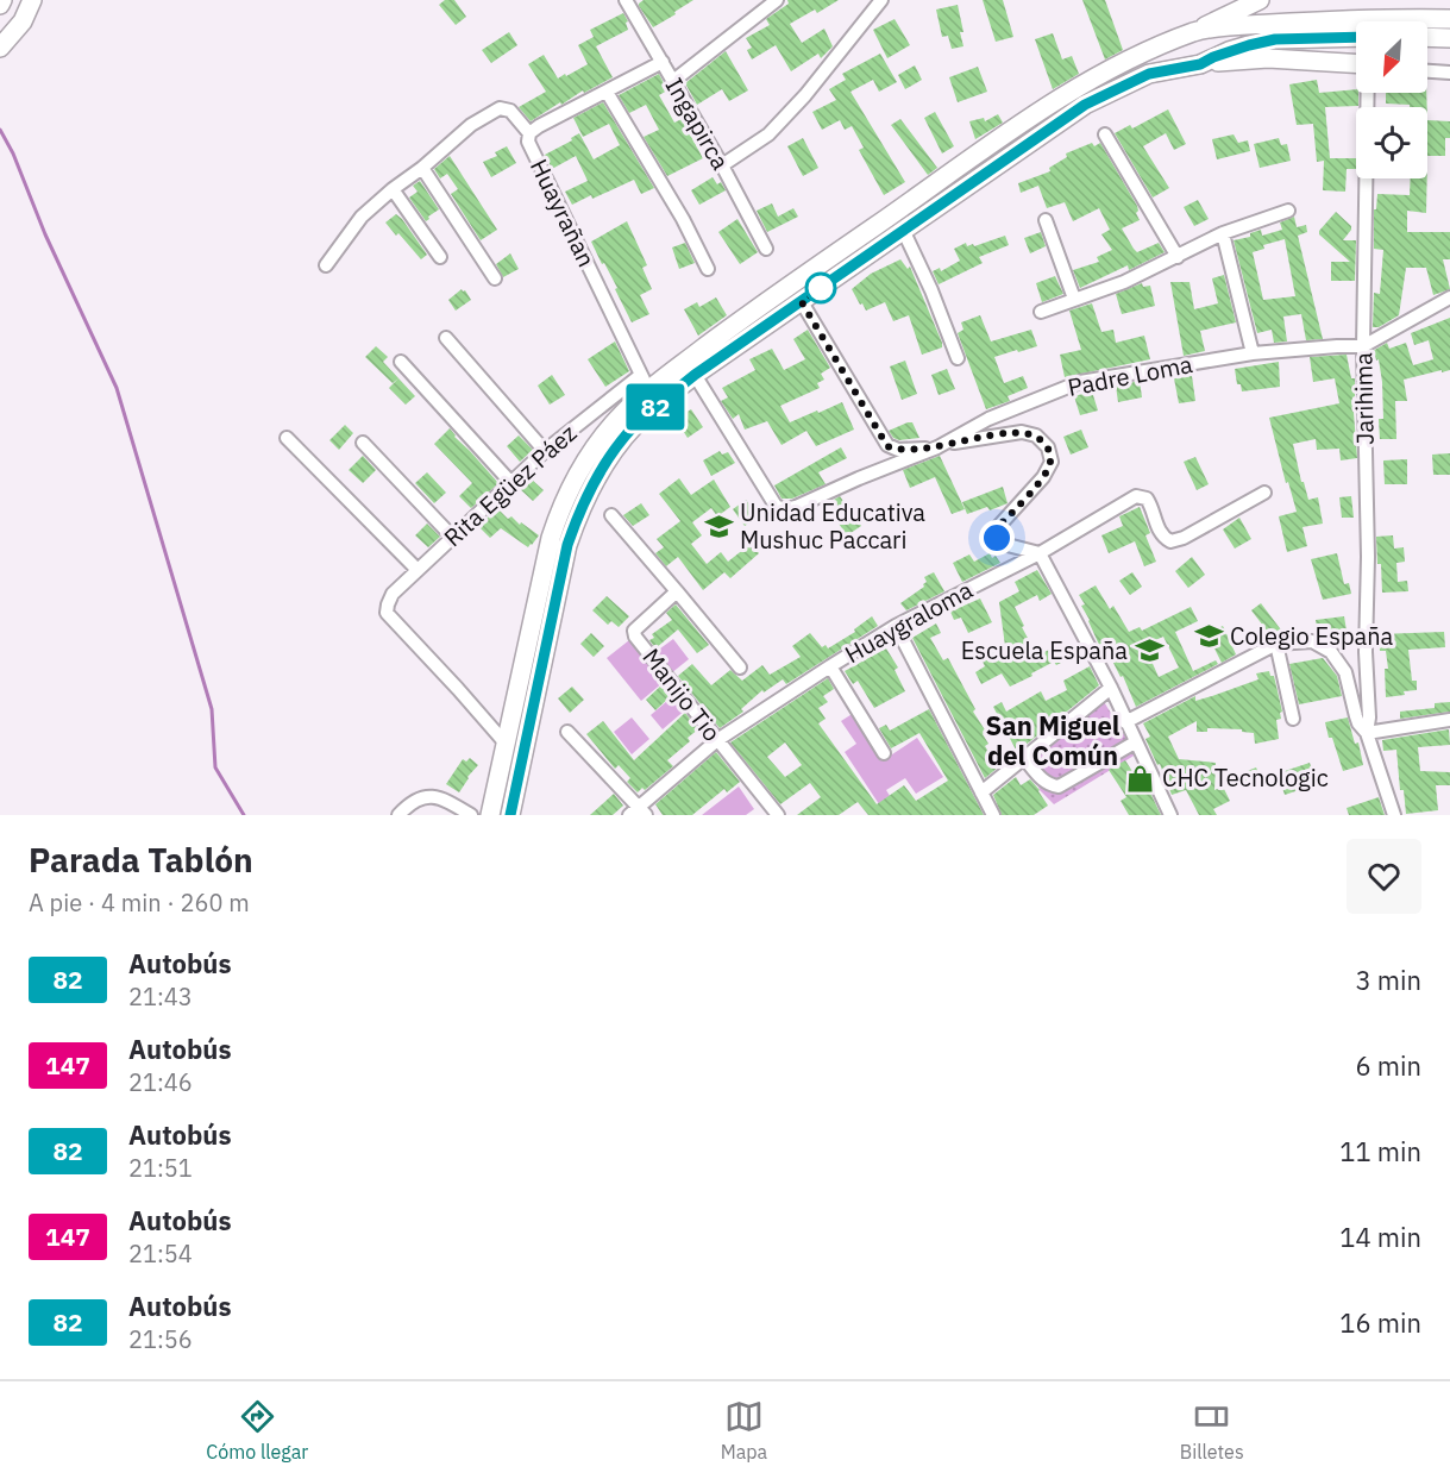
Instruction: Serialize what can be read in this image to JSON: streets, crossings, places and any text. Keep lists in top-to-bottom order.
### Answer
{
  "streets": {
    "street": [
      "Ingapirca",
      "Huayrañan",
      "Padre Loma",
      "Jarihima",
      "Rita Egüez Páez",
      "Huaygraloma",
      "Manijo Tio"
    ]
  },
  "crossings": [
    ["Ingapirca", "Huayrañan"],
    ["Huayrañan", "Rita Egüez Páez"],
    ["Padre Loma", "Jarihima"],
    ["Huaygraloma", "Manijo Tio"]
  ],
  "districts": ["San Miguel del Común"],
  "places": {
    "school or university": ["Unidad Educativa Mushuc Paccari", "Colegio España", "Escuela España"],
    "shop": ["CHC Tecnologic"]
  },
  "lines": ["bus line 82"],
  "north": "bottom left",
  "page": {
    "on_map": "82",
    "heading": ["Parada Tablón", "A pie · 4 min · 260 m"],
    "list": [
      {
        "mark": "82",
        "name": "Autobús",
        "note": "21:43",
        "value": "3 min"
      },
      {
        "mark": "147",
        "name": "Autobús",
        "note": "21:46",
        "value": "6 min"
      },
      {
        "mark": "82",
        "name": "Autobús",
        "note": "21:51",
        "value": "11 min"
      },
      {
        "mark": "147",
        "name": "Autobús",
        "note": "21:54",
        "value": "14 min"
      },
      {
        "mark": "82",
        "name": "Autobús",
        "note": "21:56",
        "value": "16 min"
      }
    ],
    "tabs": ["Cómo llegar", "Mapa", "Billetes"]
  }
}
